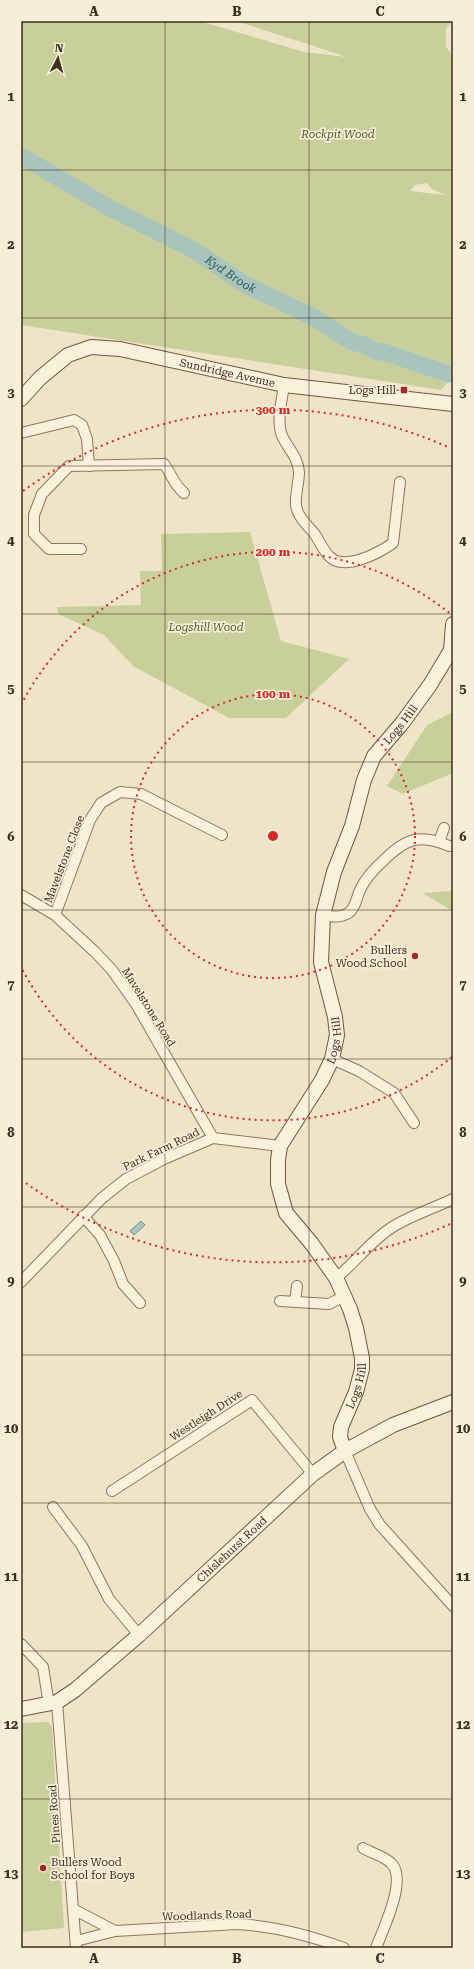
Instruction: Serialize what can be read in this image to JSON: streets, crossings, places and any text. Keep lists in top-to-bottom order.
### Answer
{
  "streets": {
    "street": [
      "Sundridge Avenue",
      "Logs Hill",
      "Mavelstone Close",
      "Mavelstone Road",
      "Park Farm Road",
      "Westleigh Drive",
      "Chislehurst Road",
      "Pines Road",
      "Woodlands Road"
    ]
  },
  "crossings": [
    ["Logs Hill", "Park Farm Road"],
    ["Logs Hill", "Chislehurst Road"],
    ["Mavelstone Close", "Mavelstone Road"],
    ["Mavelstone Road", "Park Farm Road"],
    ["Westleigh Drive", "Chislehurst Road"],
    ["Chislehurst Road", "Pines Road"],
    ["Pines Road", "Woodlands Road"]
  ],
  "water": ["Kyd Brook"],
  "parks": ["Rockpit Wood", "Logshill Wood"],
  "places": {
    "transit": ["Logs Hill"],
    "other": ["Bullers Wood School", "Bullers Wood School for Boys"]
  },
  "north": "top",
  "grid": {
    "columns": ["A", "B", "C"],
    "rows": [
      "1",
      "2",
      "3",
      "4",
      "5",
      "6",
      "7",
      "8",
      "9",
      "10",
      "11",
      "12",
      "13"
    ]
  },
  "rings": ["300 m", "200 m", "100 m"]
}
